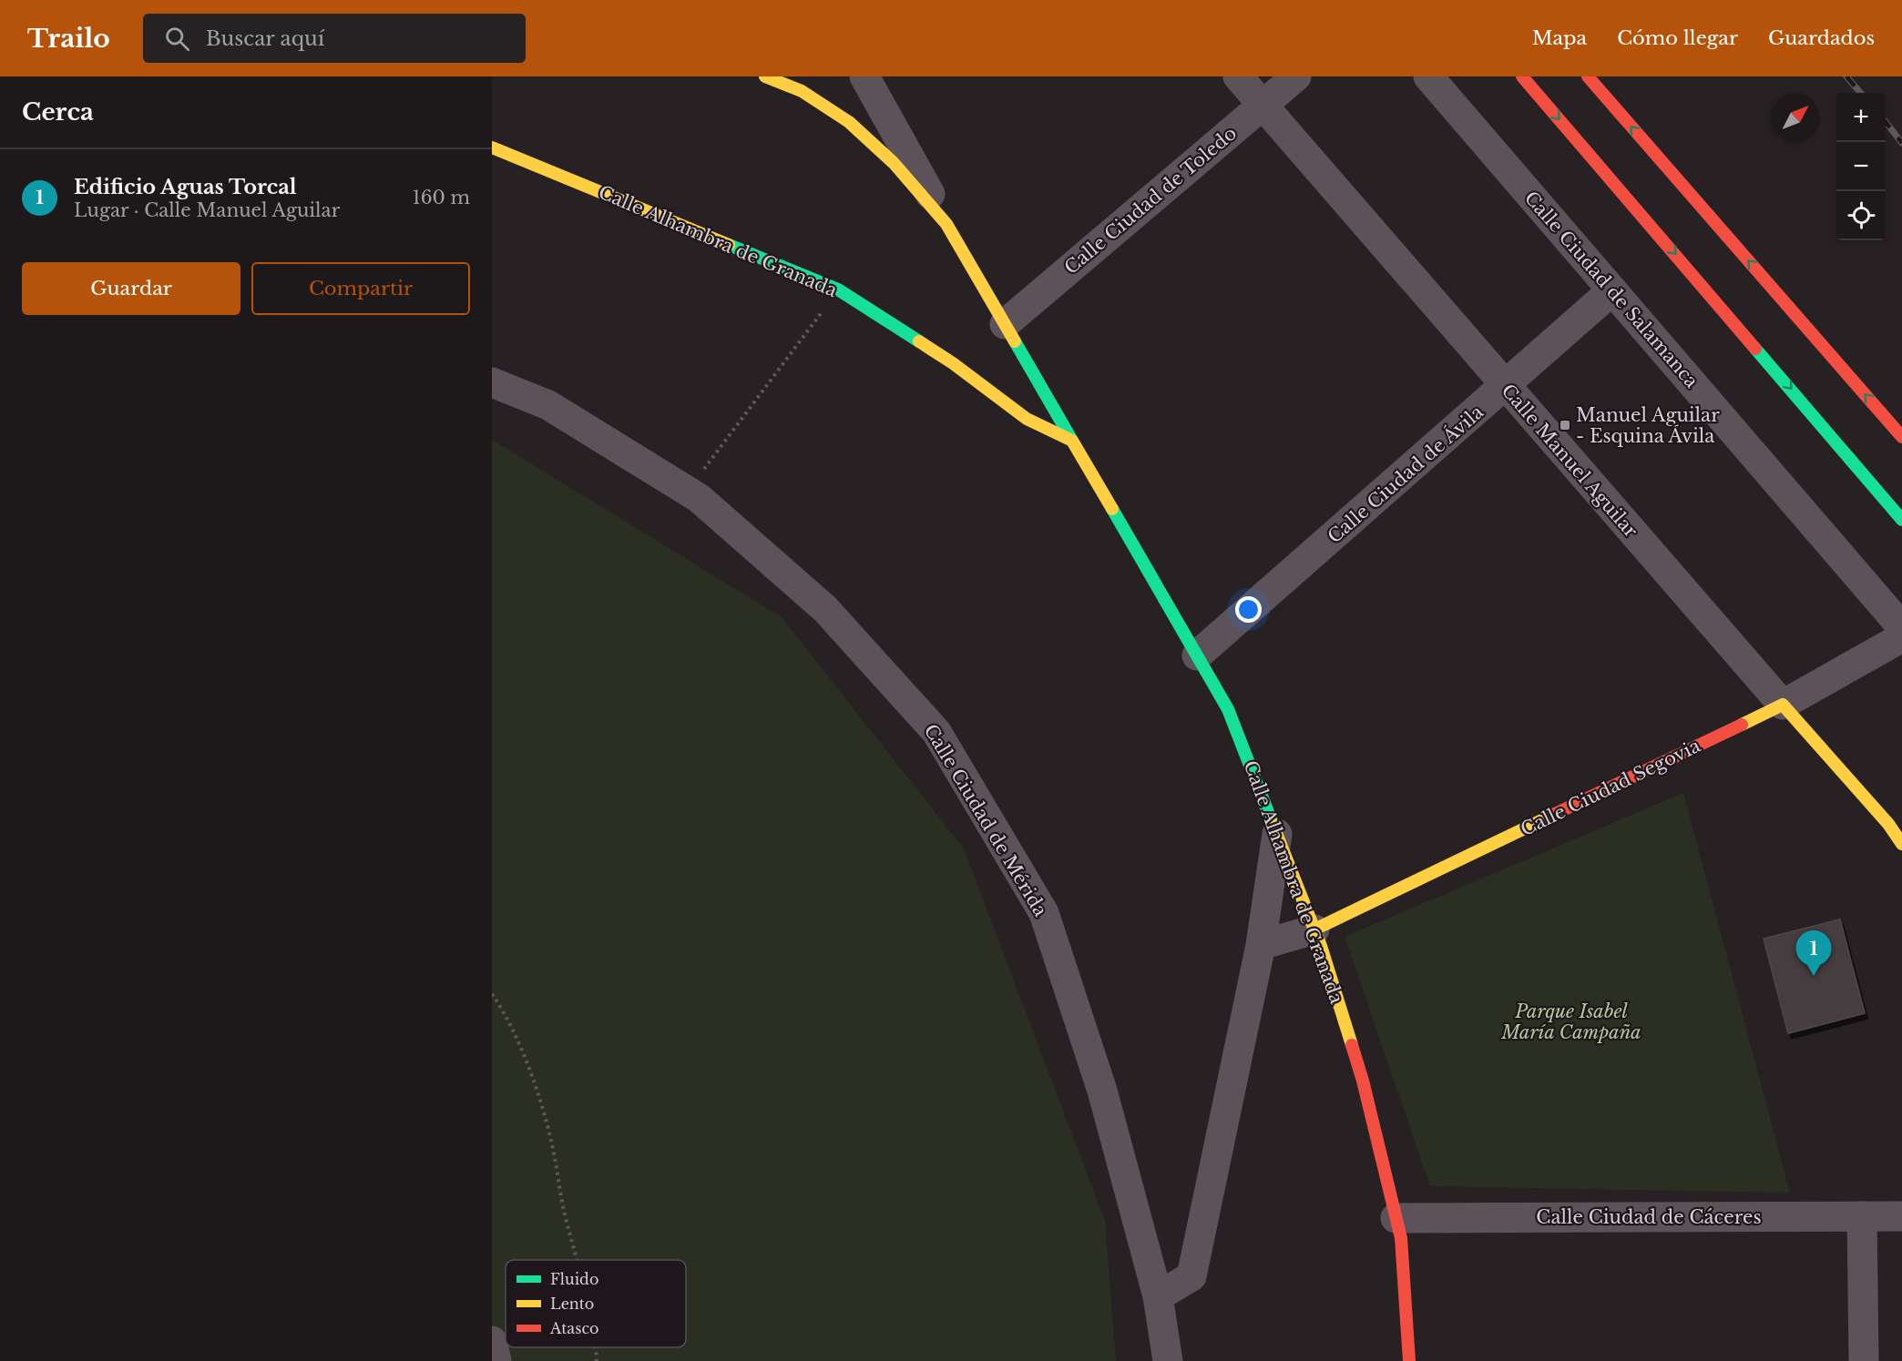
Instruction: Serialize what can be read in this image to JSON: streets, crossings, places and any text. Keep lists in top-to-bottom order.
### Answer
{
  "streets": {
    "street": [
      "Calle Ciudad de Toledo",
      "Calle Alhambra de Granada",
      "Calle Ciudad de Salamanca",
      "Calle Manuel Aguilar",
      "Calle Ciudad de Ávila",
      "Calle Ciudad Segovia",
      "Calle Ciudad de Mérida",
      "Calle Ciudad de Cáceres"
    ]
  },
  "crossings": [
    ["Calle Ciudad de Toledo", "Calle Alhambra de Granada"],
    ["Calle Ciudad de Toledo", "Calle Manuel Aguilar"],
    ["Calle Alhambra de Granada", "Calle Ciudad de Ávila"],
    ["Calle Alhambra de Granada", "Calle Ciudad Segovia"],
    ["Calle Alhambra de Granada", "Calle Ciudad de Cáceres"],
    ["Calle Ciudad de Salamanca", "Calle Ciudad de Ávila"],
    ["Calle Manuel Aguilar", "Calle Ciudad de Ávila"],
    ["Calle Manuel Aguilar", "Calle Ciudad Segovia"]
  ],
  "parks": ["Parque Isabel María Campaña"],
  "places": {
    "transit": ["Manuel Aguilar - Esquina Ávila"]
  },
  "legend": ["Fluido", "Lento", "Atasco"],
  "north": "top right",
  "page": {
    "header": "Trailo",
    "search": "Buscar aquí",
    "nav": ["Mapa", "Cómo llegar", "Guardados"],
    "heading": "Cerca",
    "map_buttons": ["+", "−"],
    "list": [
      {
        "mark": "1",
        "name": "Edificio Aguas Torcal",
        "note": "Lugar · Calle Manuel Aguilar",
        "value": "160 m"
      }
    ],
    "buttons": ["Guardar", "Compartir"],
    "pins": "1"
  }
}
